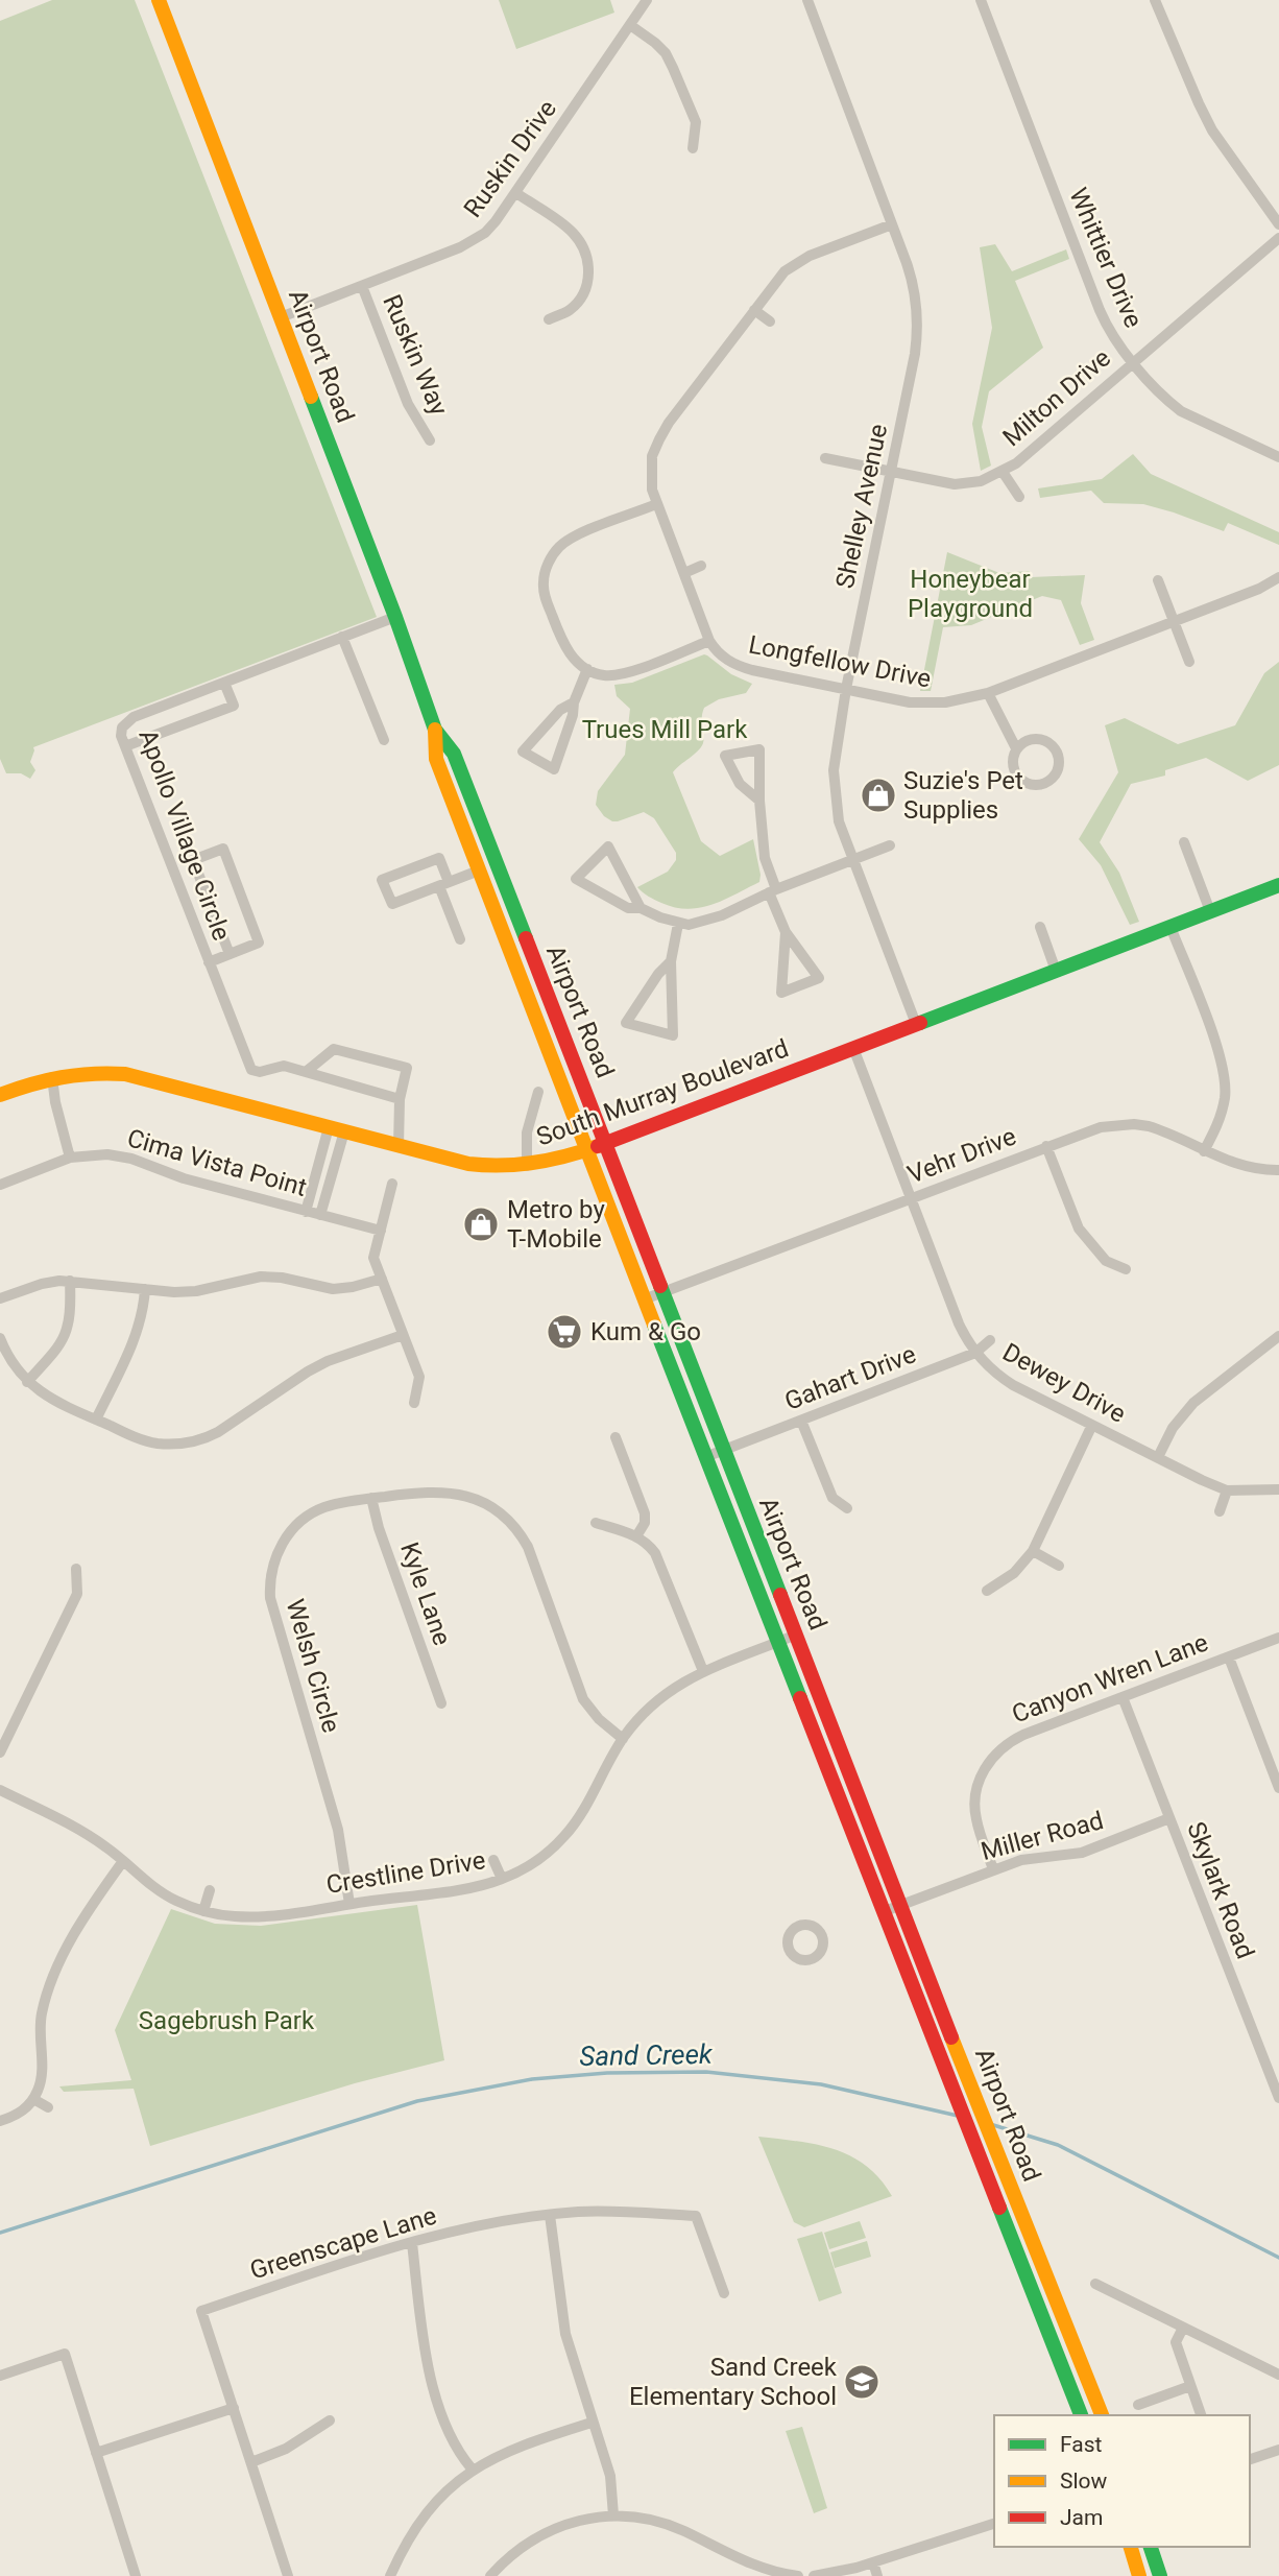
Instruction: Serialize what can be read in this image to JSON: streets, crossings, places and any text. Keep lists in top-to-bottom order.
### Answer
{
  "streets": {
    "main road": ["Airport Road", "South Murray Boulevard"],
    "street": [
      "Ruskin Drive",
      "Whittier Drive",
      "Ruskin Way",
      "Milton Drive",
      "Shelley Avenue",
      "Longfellow Drive",
      "Apollo Village Circle",
      "Vehr Drive",
      "Cima Vista Point",
      "Gahart Drive",
      "Dewey Drive",
      "Kyle Lane",
      "Welsh Circle",
      "Canyon Wren Lane",
      "Miller Road",
      "Crestline Drive",
      "Skylark Road",
      "Greenscape Lane"
    ]
  },
  "crossings": [
    ["Ruskin Drive", "Ruskin Way"],
    ["Ruskin Drive", "Airport Road"],
    ["Whittier Drive", "Milton Drive"],
    ["Airport Road", "Apollo Village Circle"],
    ["Airport Road", "South Murray Boulevard"],
    ["Airport Road", "Vehr Drive"],
    ["Airport Road", "Gahart Drive"],
    ["Airport Road", "Miller Road"],
    ["Airport Road", "Crestline Drive"],
    ["Milton Drive", "Shelley Avenue"],
    ["Shelley Avenue", "Longfellow Drive"],
    ["Shelley Avenue", "South Murray Boulevard"],
    ["South Murray Boulevard", "Dewey Drive"],
    ["Vehr Drive", "Dewey Drive"],
    ["Gahart Drive", "Dewey Drive"],
    ["Kyle Lane", "Welsh Circle"],
    ["Welsh Circle", "Crestline Drive"],
    ["Canyon Wren Lane", "Miller Road"],
    ["Canyon Wren Lane", "Skylark Road"],
    ["Miller Road", "Skylark Road"]
  ],
  "water": ["Sand Creek"],
  "parks": ["Honeybear Playground", "Trues Mill Park", "Sagebrush Park"],
  "places": {
    "shop": ["Suzie's Pet Supplies", "Metro by T-Mobile"],
    "supermarket": ["Kum & Go"],
    "school or university": ["Sand Creek Elementary School"]
  },
  "legend": ["Fast", "Slow", "Jam"]
}
